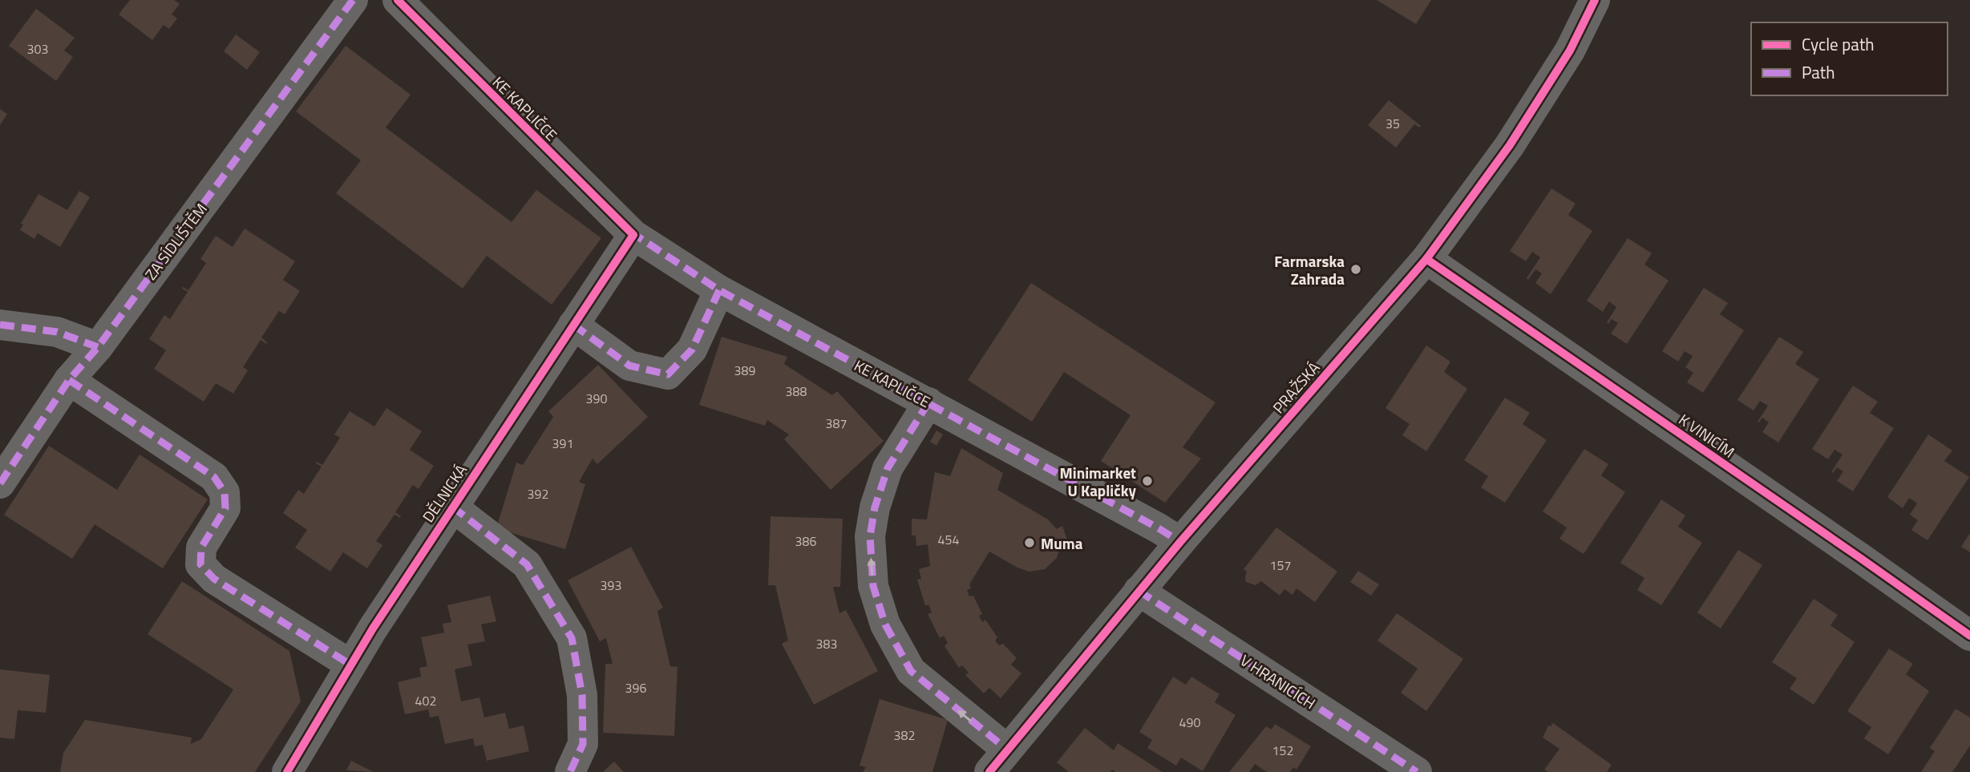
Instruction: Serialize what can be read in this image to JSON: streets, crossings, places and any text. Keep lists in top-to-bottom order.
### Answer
{
  "streets": {
    "street": [
      "KE KAPLIČCE",
      "ZA SÍDLIŠTĚM",
      "PRAŽSKÁ",
      "K VINICÍM",
      "DĚLNICKÁ",
      "V HRANICÍCH"
    ]
  },
  "crossings": [
    ["KE KAPLIČCE", "PRAŽSKÁ"],
    ["KE KAPLIČCE", "DĚLNICKÁ"],
    ["PRAŽSKÁ", "K VINICÍM"],
    ["PRAŽSKÁ", "V HRANICÍCH"]
  ],
  "places": ["Farmarska Zahrada", "Minimarket U Kapličky", "Muma"],
  "house_numbers": [
    "303",
    "35",
    "389",
    "388",
    "390",
    "387",
    "391",
    "392",
    "454",
    "386",
    "157",
    "393",
    "383",
    "396",
    "402",
    "490",
    "382",
    "152"
  ],
  "legend": ["Cycle path", "Path"]
}
